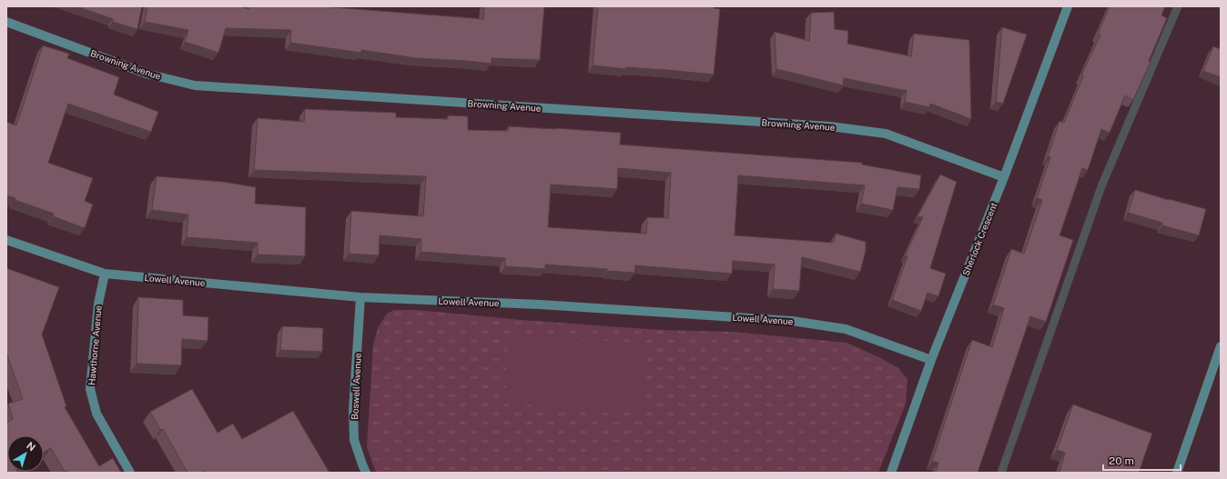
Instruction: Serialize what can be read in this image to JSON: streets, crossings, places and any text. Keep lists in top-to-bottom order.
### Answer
{
  "streets": {
    "street": [
      "Browning Avenue",
      "Sherlock Crescent",
      "Lowell Avenue",
      "Hawthorne Avenue",
      "Boswell Avenue"
    ]
  },
  "crossings": [
    ["Browning Avenue", "Sherlock Crescent"],
    ["Sherlock Crescent", "Lowell Avenue"],
    ["Lowell Avenue", "Hawthorne Avenue"],
    ["Lowell Avenue", "Boswell Avenue"]
  ],
  "scale_bar": "20 m",
  "north": "top right"
}
